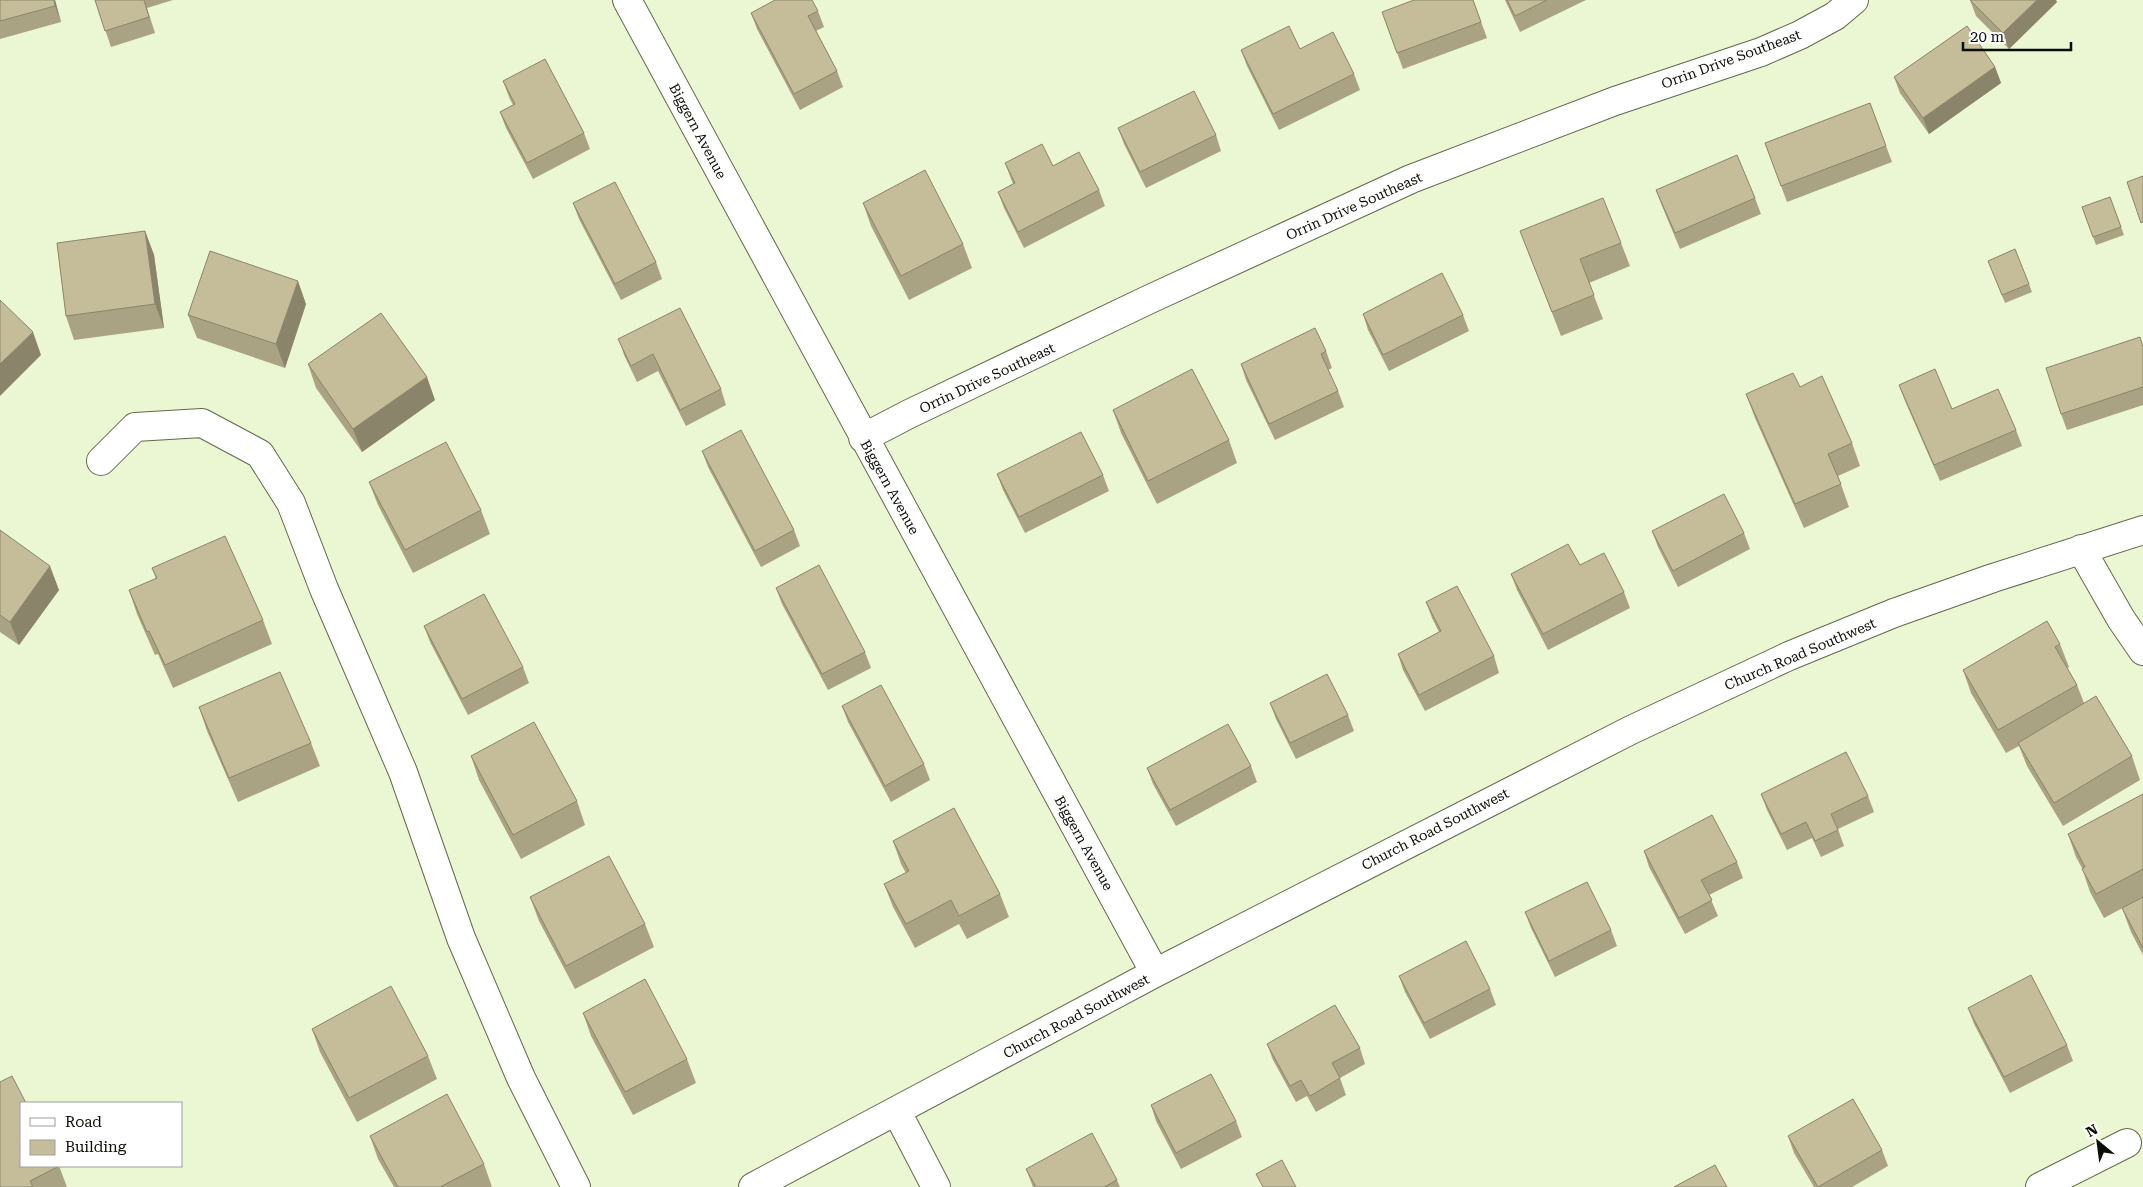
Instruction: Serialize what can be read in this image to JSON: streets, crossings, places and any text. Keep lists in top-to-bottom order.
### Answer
{
  "streets": {
    "street": ["Orrin Drive Southeast", "Biggern Avenue", "Church Road Southwest"]
  },
  "crossings": [
    ["Orrin Drive Southeast", "Biggern Avenue"],
    ["Biggern Avenue", "Church Road Southwest"]
  ],
  "legend": ["Road", "Building"],
  "scale_bar": "20 m",
  "north": "top left"
}
